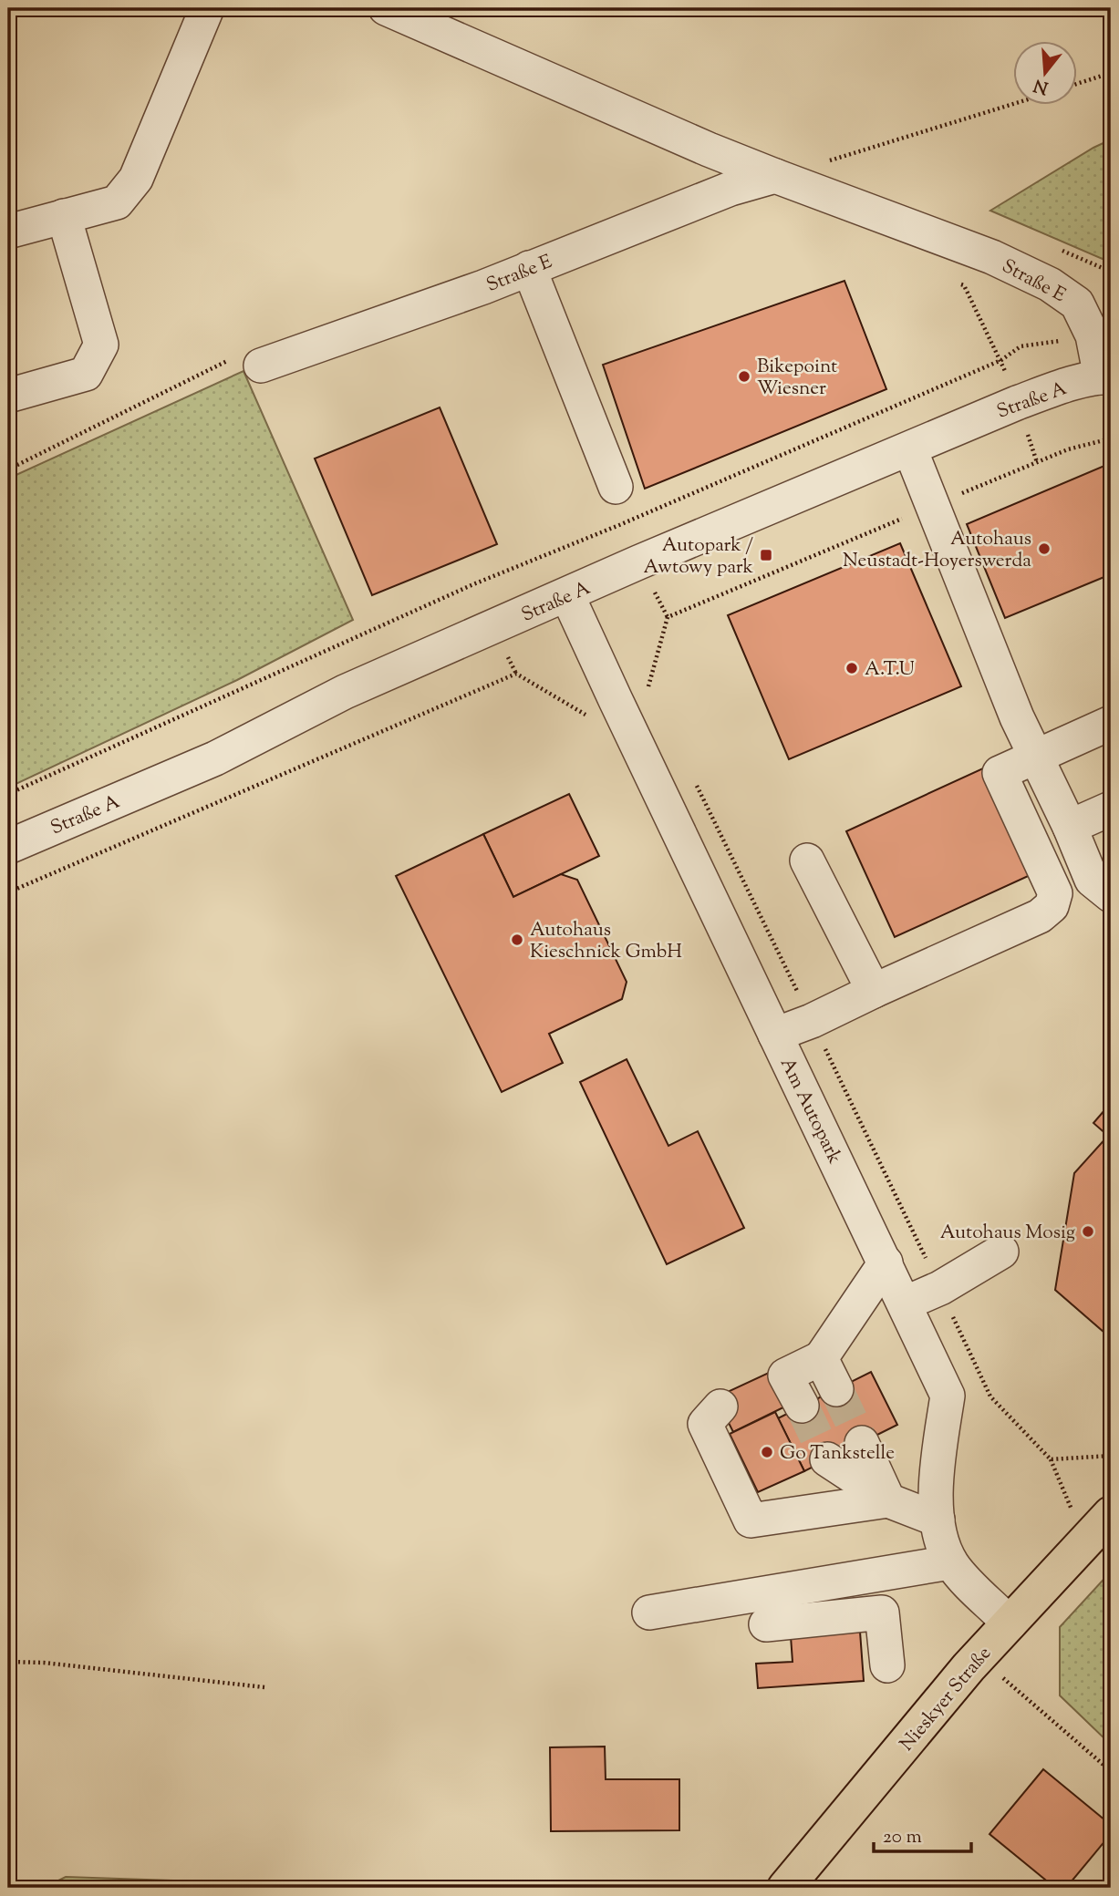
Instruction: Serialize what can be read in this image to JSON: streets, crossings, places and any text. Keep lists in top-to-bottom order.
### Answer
{
  "streets": {
    "main road": ["Nieskyer Straße"],
    "street": ["Straße E", "Straße A", "Am Autopark"]
  },
  "crossings": [
    ["Straße E", "Straße A"],
    ["Straße A", "Am Autopark"],
    ["Am Autopark", "Nieskyer Straße"]
  ],
  "places": {
    "other": [
      "Bikepoint Wiesner",
      "Autohaus Neustadt-Hoyerswerda",
      "A.T.U",
      "Autohaus Kieschnick GmbH",
      "Autohaus Mosig",
      "Go Tankstelle"
    ],
    "transit": ["Autopark / Awtowy park"]
  },
  "scale_bar": "20 m",
  "north": "bottom"
}
